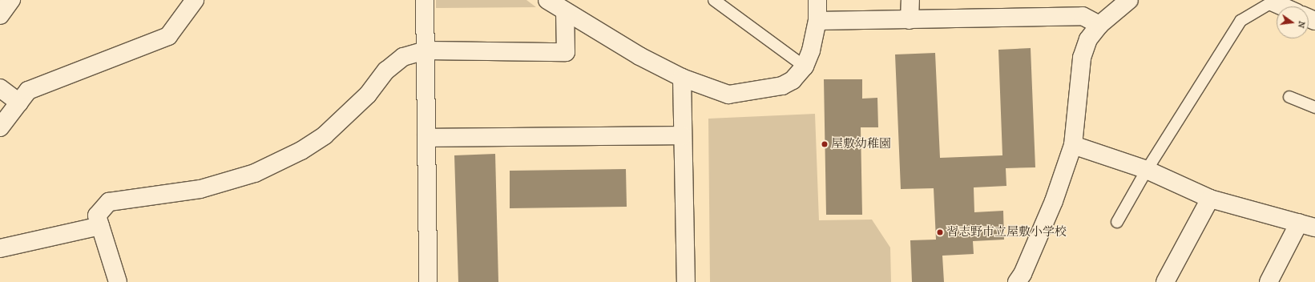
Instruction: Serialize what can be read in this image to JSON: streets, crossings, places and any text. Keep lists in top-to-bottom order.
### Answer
{
  "places": ["屋敷幼稚園", "習志野市立屋敷小学校"],
  "north": "right"
}
